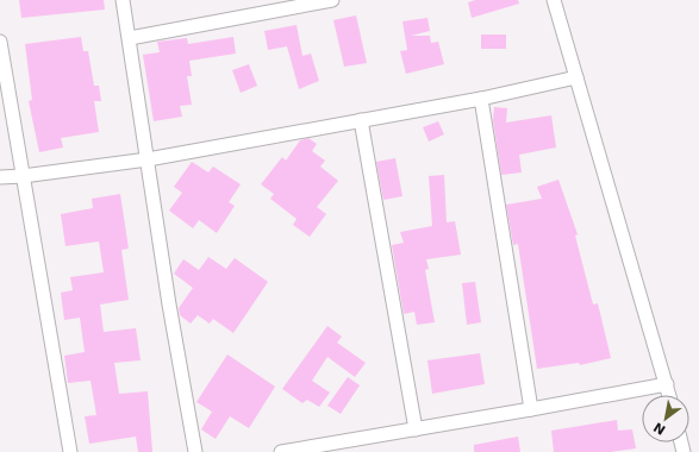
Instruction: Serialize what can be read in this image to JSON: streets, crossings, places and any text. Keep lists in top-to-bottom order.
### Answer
{
  "north": "bottom left"
}
